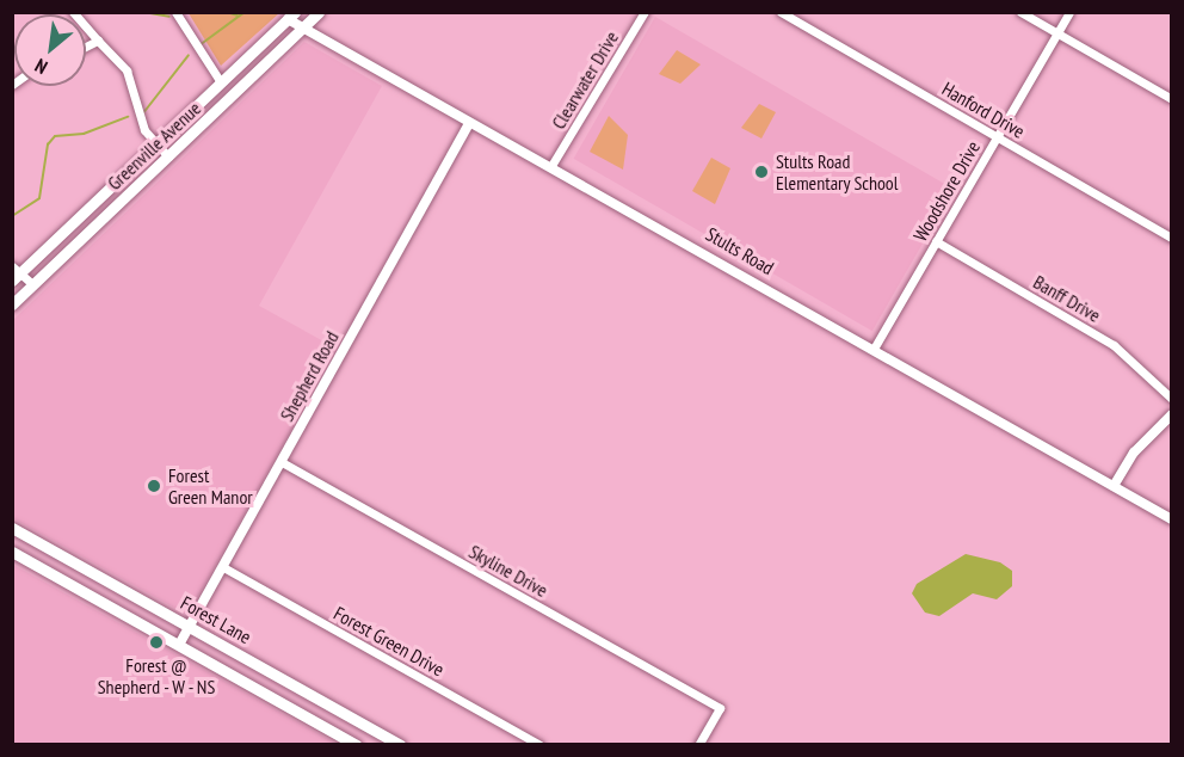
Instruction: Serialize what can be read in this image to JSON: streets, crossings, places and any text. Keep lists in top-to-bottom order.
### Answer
{
  "streets": {
    "main road": ["Greenville Avenue", "Forest Lane"],
    "street": [
      "Clearwater Drive",
      "Hanford Drive",
      "Woodshore Drive",
      "Stults Road",
      "Banff Drive",
      "Shepherd Road",
      "Skyline Drive",
      "Forest Green Drive"
    ]
  },
  "crossings": [
    ["Clearwater Drive", "Stults Road"],
    ["Hanford Drive", "Woodshore Drive"],
    ["Greenville Avenue", "Stults Road"],
    ["Woodshore Drive", "Stults Road"],
    ["Woodshore Drive", "Banff Drive"],
    ["Stults Road", "Shepherd Road"],
    ["Shepherd Road", "Skyline Drive"],
    ["Shepherd Road", "Forest Lane"],
    ["Shepherd Road", "Forest Green Drive"]
  ],
  "places": ["Stults Road Elementary School", "Forest Green Manor", "Forest @ Shepherd - W - NS"],
  "north": "bottom left"
}
